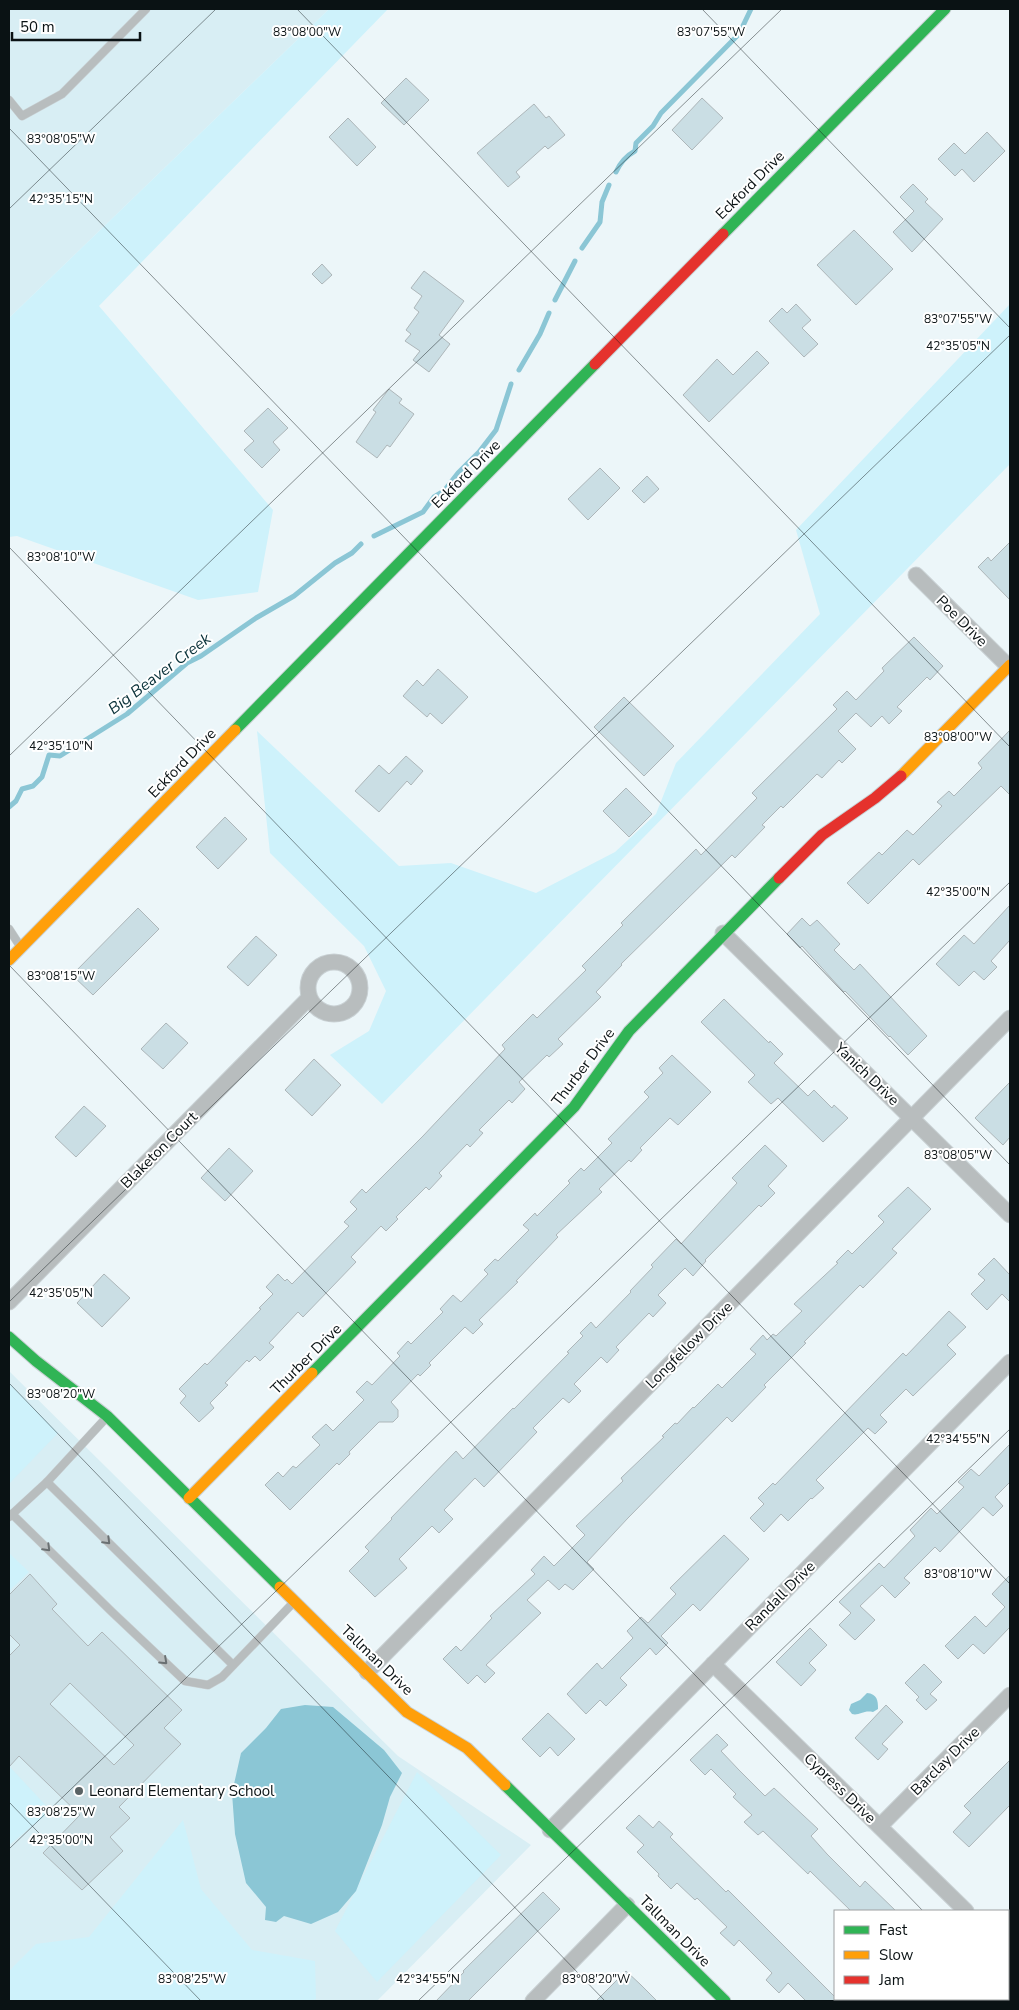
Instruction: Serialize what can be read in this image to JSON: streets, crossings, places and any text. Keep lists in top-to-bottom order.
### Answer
{
  "streets": {
    "street": [
      "Eckford Drive",
      "Poe Drive",
      "Thurber Drive",
      "Yanich Drive",
      "Blaketon Court",
      "Longfellow Drive",
      "Randall Drive",
      "Tallman Drive",
      "Barclay Drive",
      "Cypress Drive"
    ]
  },
  "crossings": [
    ["Poe Drive", "Thurber Drive"],
    ["Thurber Drive", "Yanich Drive"],
    ["Thurber Drive", "Tallman Drive"],
    ["Yanich Drive", "Longfellow Drive"],
    ["Longfellow Drive", "Tallman Drive"],
    ["Randall Drive", "Tallman Drive"],
    ["Randall Drive", "Cypress Drive"],
    ["Barclay Drive", "Cypress Drive"]
  ],
  "water": ["Big Beaver Creek"],
  "places": ["Leonard Elementary School"],
  "legend": ["Fast", "Slow", "Jam"],
  "scale_bar": "50 m",
  "coordinates": [
    "83°08'00\"W",
    "83°07'55\"W",
    "83°08'05\"W",
    "42°35'15\"N",
    "42°35'05\"N",
    "83°08'10\"W",
    "42°35'10\"N",
    "42°35'00\"N",
    "83°08'15\"W",
    "83°08'20\"W",
    "42°34'55\"N",
    "83°08'25\"W"
  ]
}
